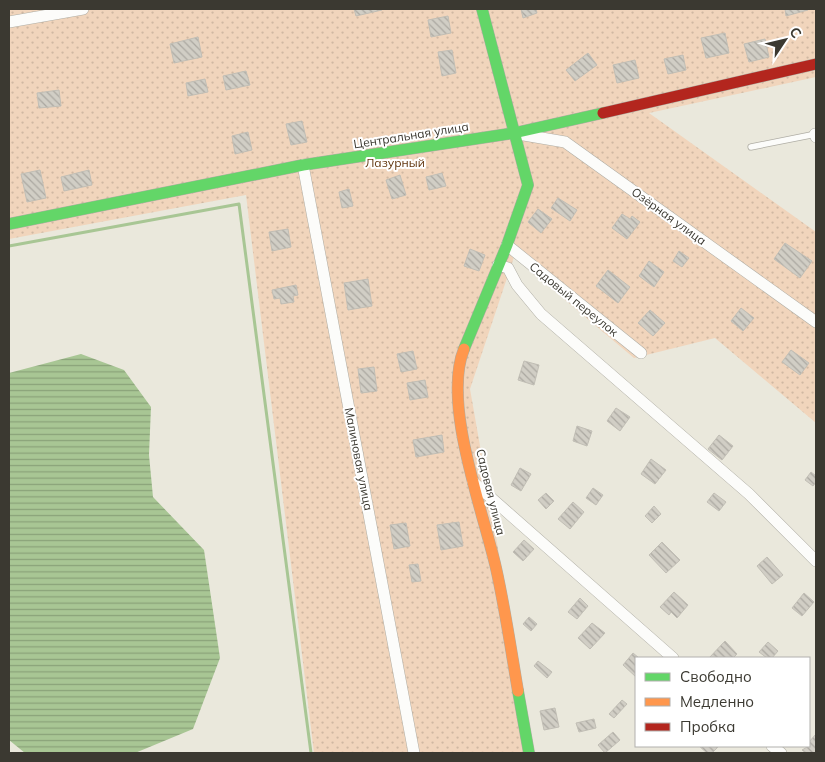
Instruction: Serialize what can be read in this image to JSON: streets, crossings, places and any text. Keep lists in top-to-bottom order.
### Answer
{
  "streets": {
    "street": [
      "Центральная улица",
      "Озёрная улица",
      "Садовый переулок",
      "Малиновая улица",
      "Садовая улица"
    ]
  },
  "crossings": [
    ["Центральная улица", "Озёрная улица"],
    ["Центральная улица", "Малиновая улица"],
    ["Центральная улица", "Садовая улица"],
    ["Озёрная улица", "Садовая улица"],
    ["Садовый переулок", "Садовая улица"]
  ],
  "parks": ["Лазурный"],
  "legend": ["Свободно", "Медленно", "Пробка"],
  "north": "top right"
}
